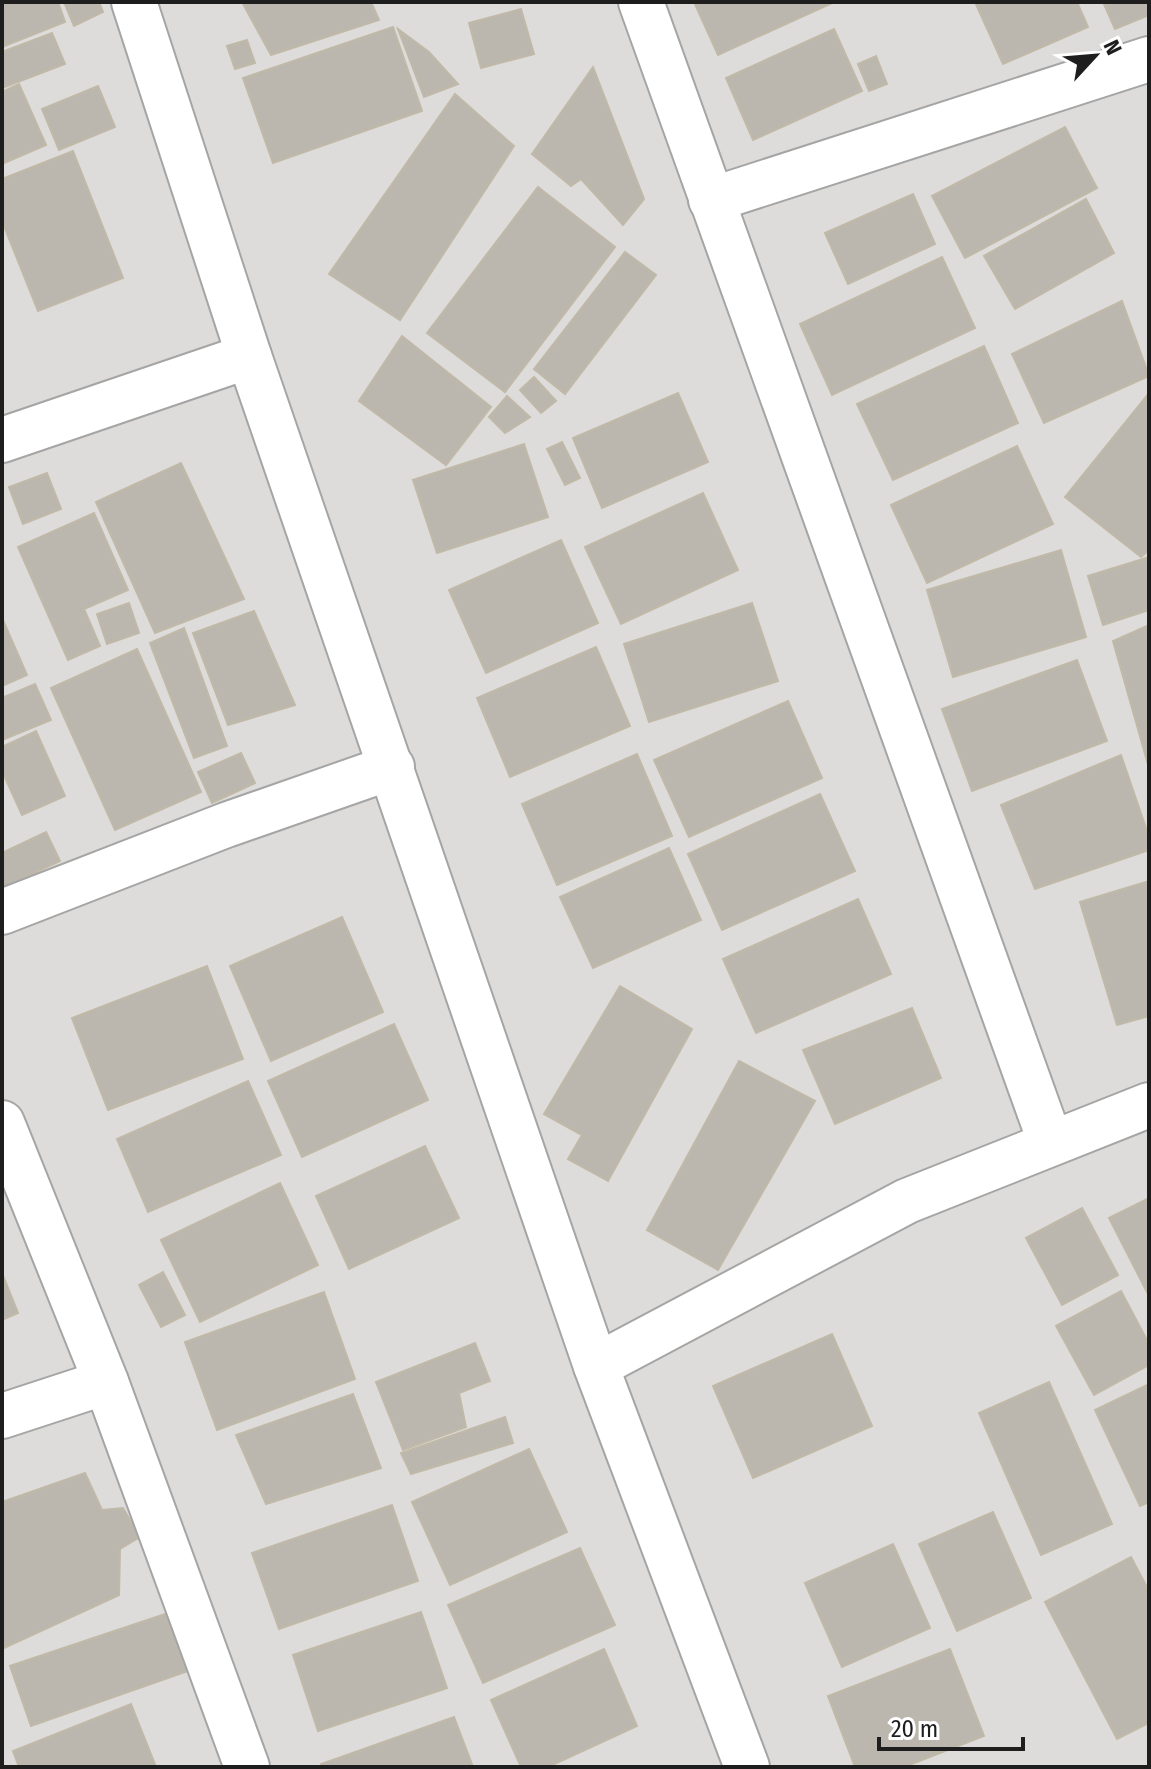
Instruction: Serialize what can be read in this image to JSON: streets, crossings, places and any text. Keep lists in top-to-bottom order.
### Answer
{
  "scale_bar": "20 m",
  "north": "top right"
}
